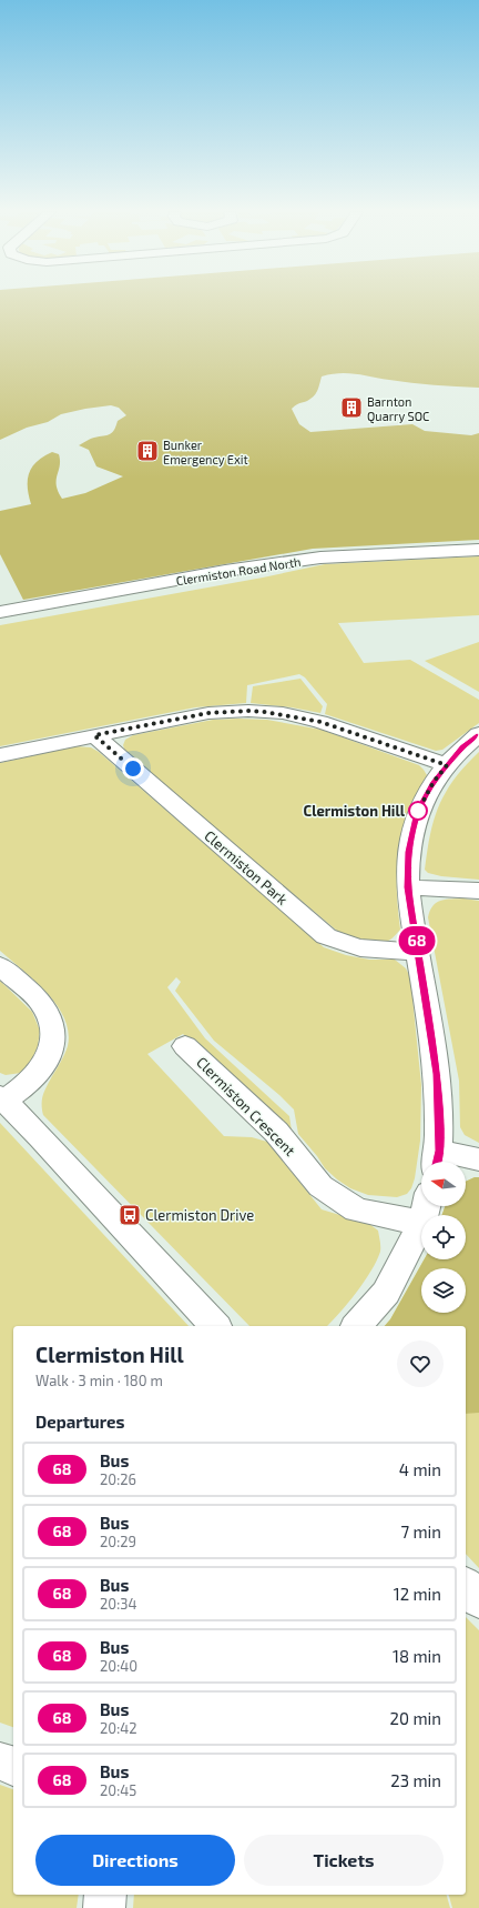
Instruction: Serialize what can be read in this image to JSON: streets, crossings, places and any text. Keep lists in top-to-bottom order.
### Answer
{
  "streets": {
    "street": ["Clermiston Road North", "Clermiston Park", "Clermiston Crescent"]
  },
  "places": {
    "building": ["Barnton Quarry SOC", "Bunker Emergency Exit"],
    "other": ["Clermiston Hill"],
    "bus stop": ["Clermiston Drive"]
  },
  "lines": ["bus line 68"],
  "north": "left",
  "page": {
    "on_map": "68",
    "heading": [
      ["Clermiston Hill", "Walk · 3 min · 180 m"],
      "Departures"
    ],
    "list": [
      {
        "mark": "68",
        "name": "Bus",
        "note": "20:26",
        "value": "4 min"
      },
      {
        "mark": "68",
        "name": "Bus",
        "note": "20:29",
        "value": "7 min"
      },
      {
        "mark": "68",
        "name": "Bus",
        "note": "20:34",
        "value": "12 min"
      },
      {
        "mark": "68",
        "name": "Bus",
        "note": "20:40",
        "value": "18 min"
      },
      {
        "mark": "68",
        "name": "Bus",
        "note": "20:42",
        "value": "20 min"
      },
      {
        "mark": "68",
        "name": "Bus",
        "note": "20:45",
        "value": "23 min"
      }
    ],
    "buttons": ["Directions", "Tickets"]
  }
}
